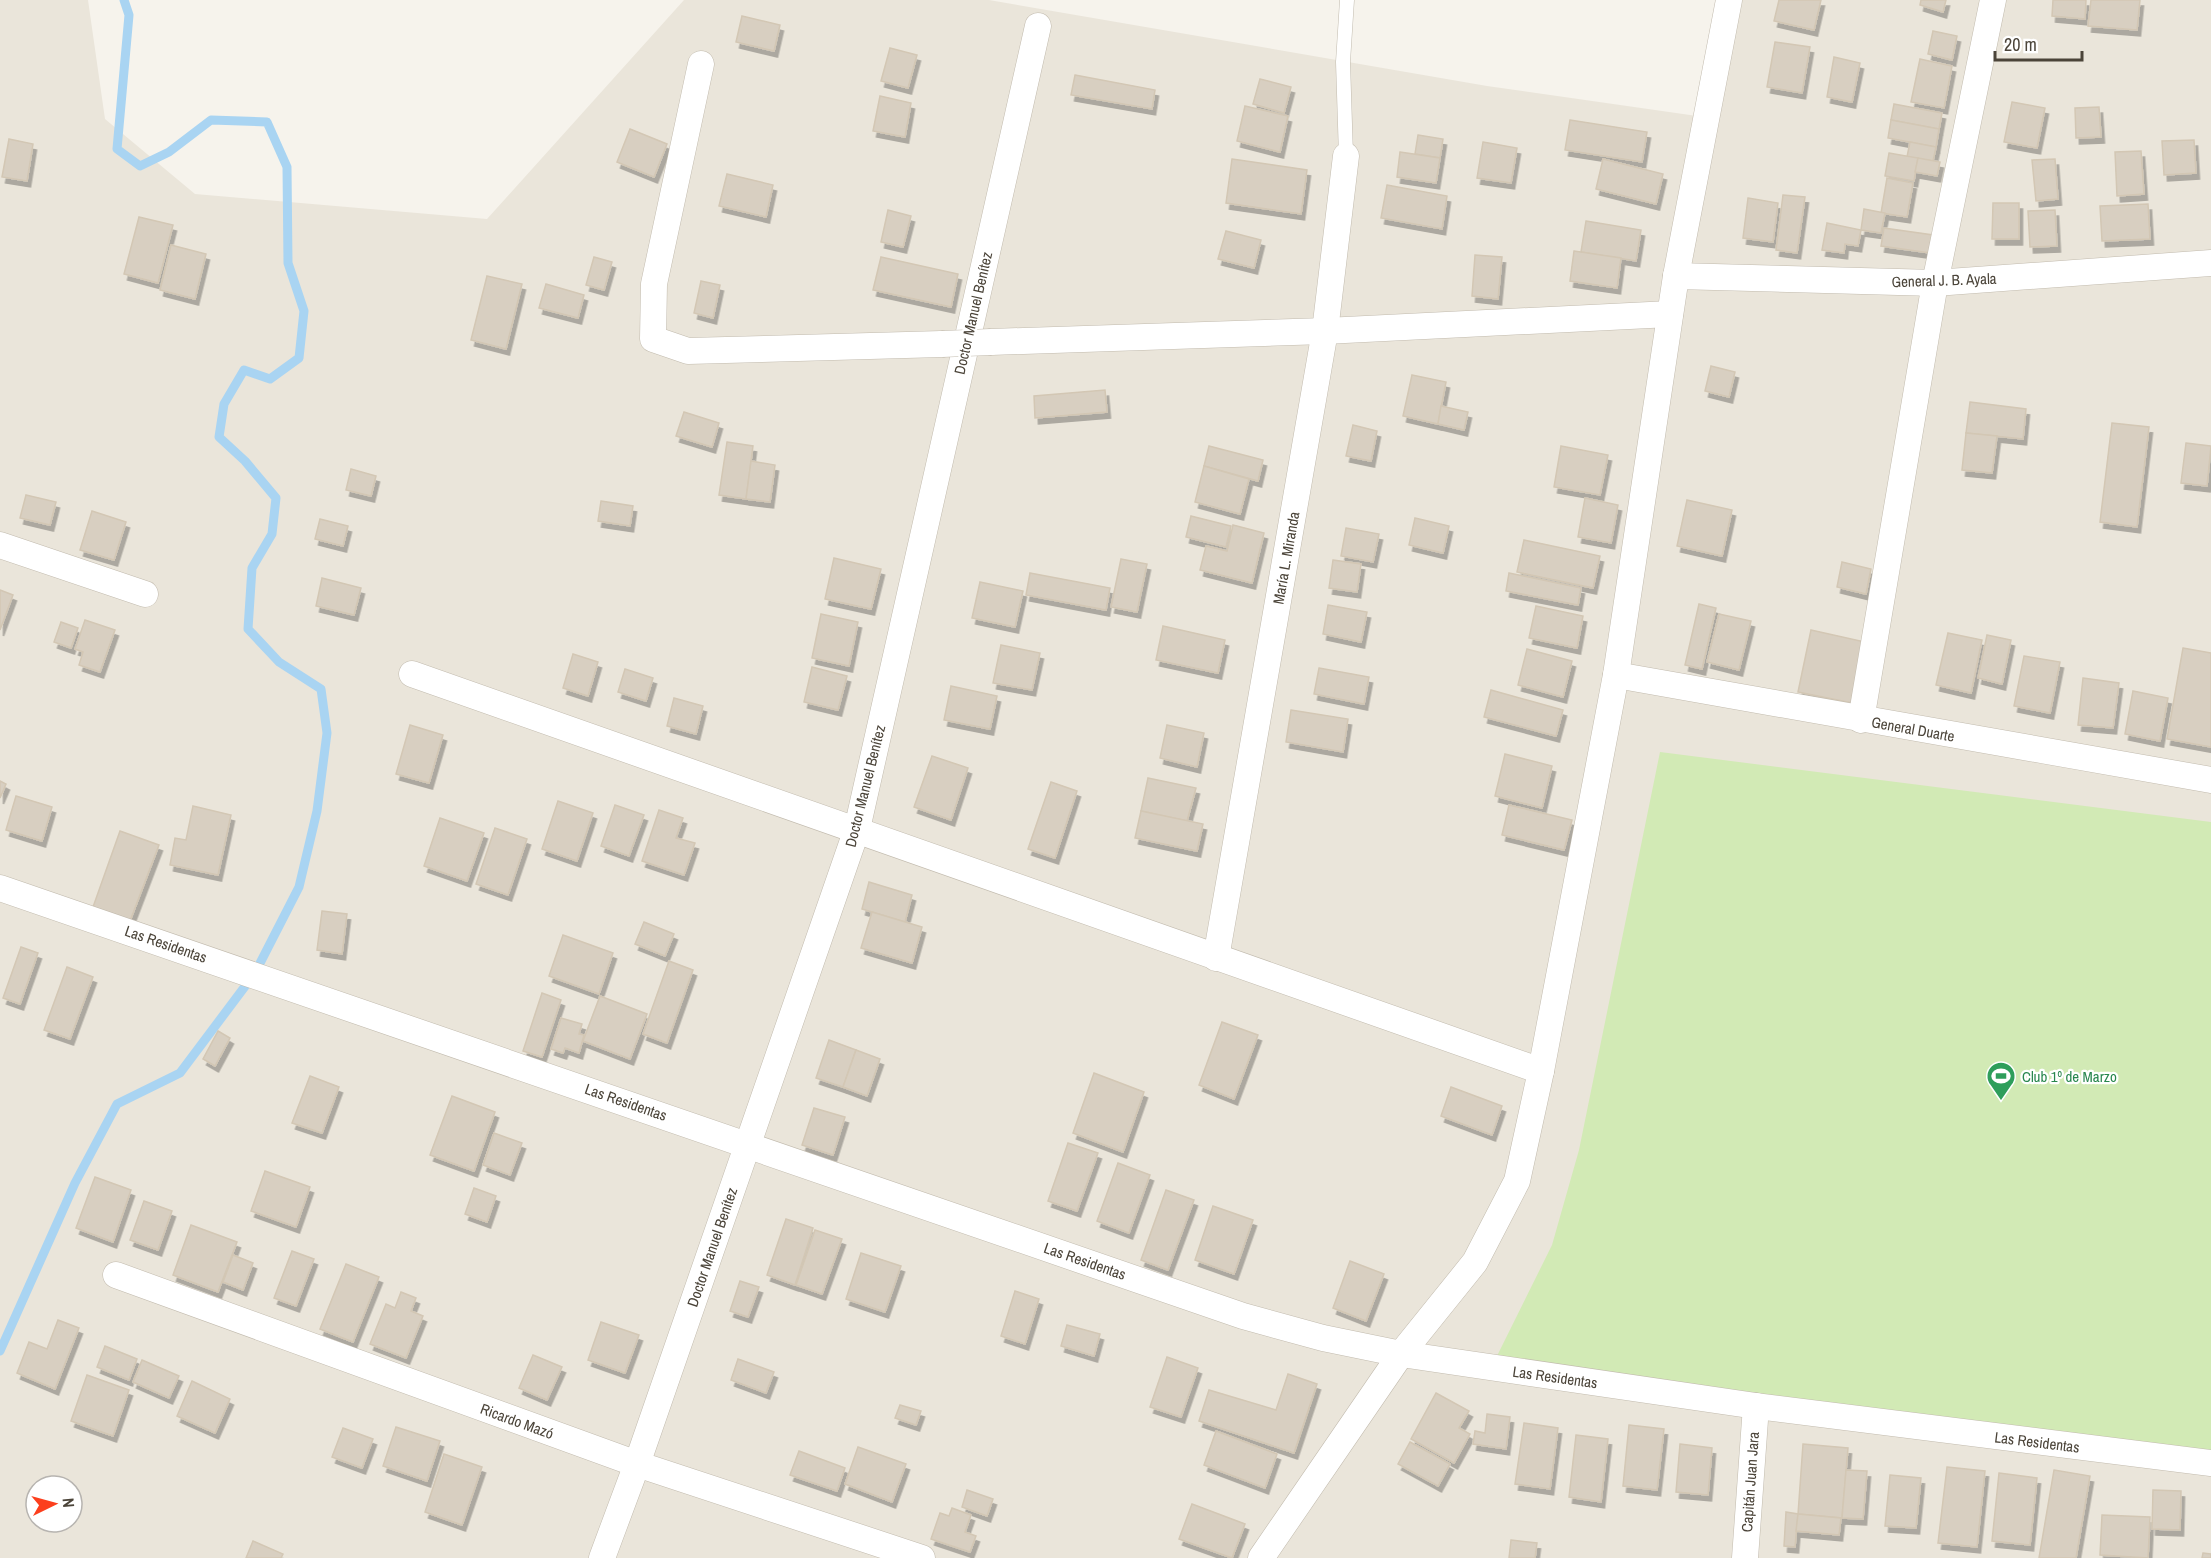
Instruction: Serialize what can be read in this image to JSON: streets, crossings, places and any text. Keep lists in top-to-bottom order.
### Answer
{
  "streets": {
    "street": [
      "General J. B. Ayala",
      "Doctor Manuel Benítez",
      "María L. Miranda",
      "General Duarte",
      "Las Residentas",
      "Ricardo Mazó",
      "Capitán Juan Jara"
    ]
  },
  "crossings": [
    ["Doctor Manuel Benítez", "Las Residentas"],
    ["Doctor Manuel Benítez", "Ricardo Mazó"],
    ["Las Residentas", "Capitán Juan Jara"]
  ],
  "places": {
    "sports": ["Club 1º de Marzo"]
  },
  "scale_bar": "20 m",
  "north": "right"
}
